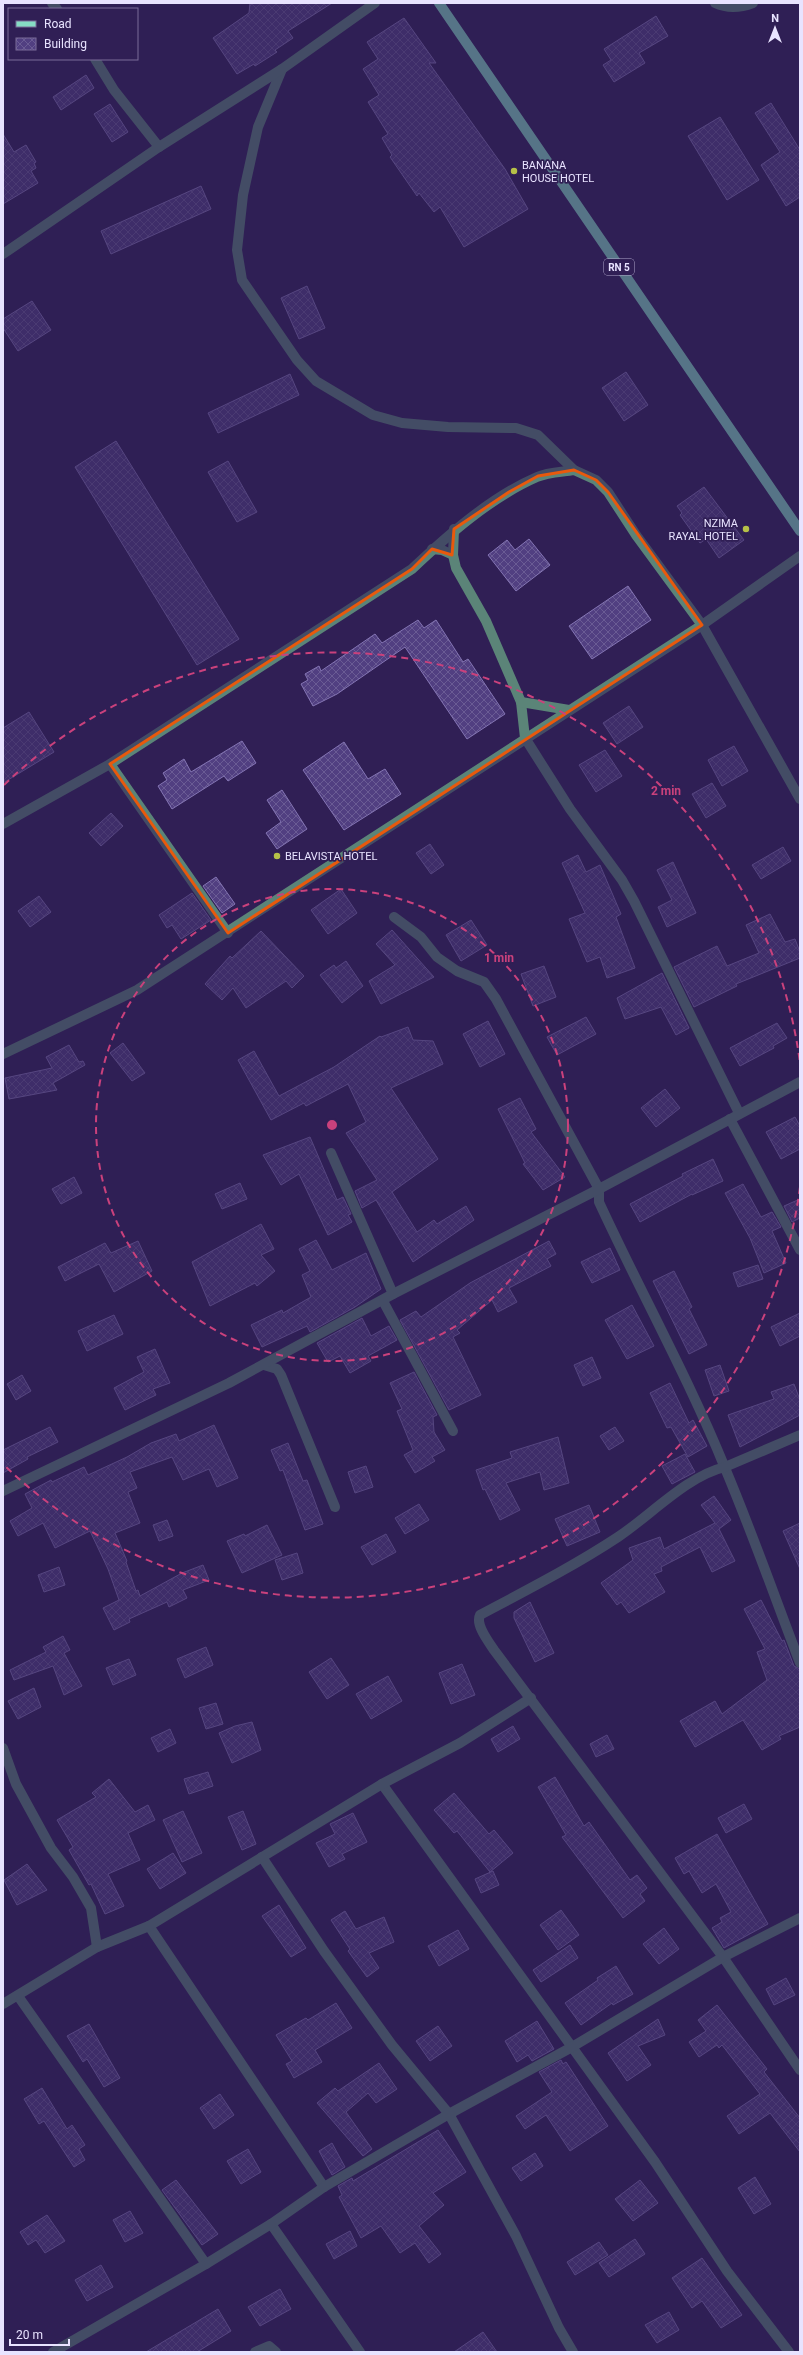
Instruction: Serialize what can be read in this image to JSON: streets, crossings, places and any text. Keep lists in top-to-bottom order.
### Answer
{
  "streets": {
    "main road": ["RN 5"]
  },
  "places": ["BANANA HOUSE HOTEL", "NZIMA RAYAL HOTEL", "BELAVISTA HOTEL"],
  "legend": ["Road", "Building"],
  "scale_bar": "20 m",
  "north": "top",
  "rings": ["2 min", "1 min"]
}
